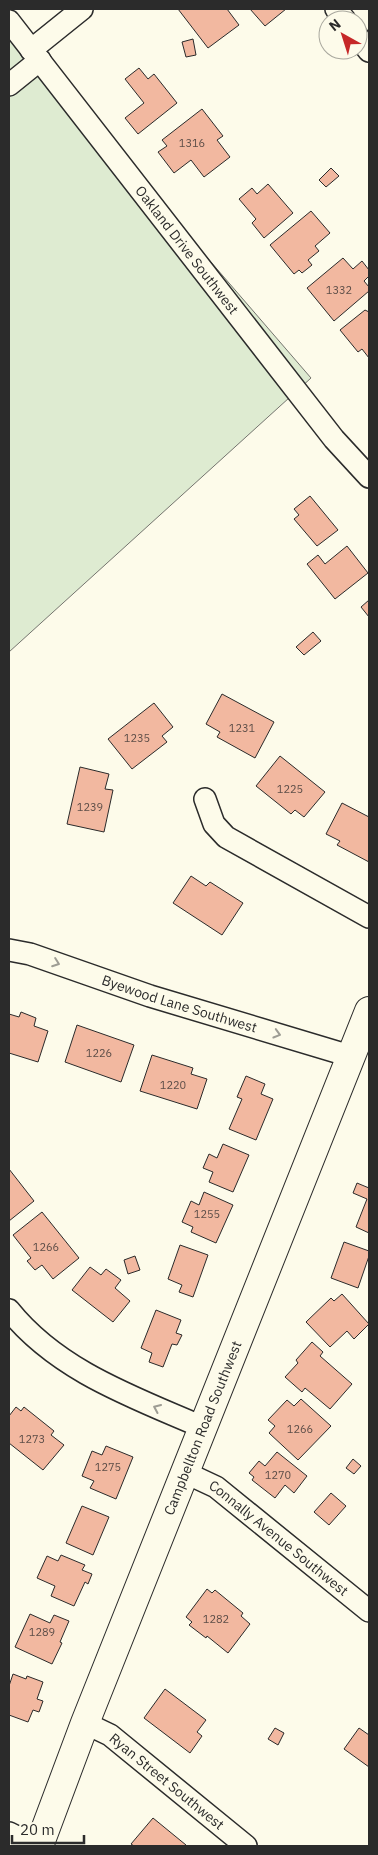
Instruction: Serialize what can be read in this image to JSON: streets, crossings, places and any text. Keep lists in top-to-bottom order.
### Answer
{
  "streets": {
    "main road": ["Campbellton Road Southwest"],
    "street": [
      "Oakland Drive Southwest",
      "Byewood Lane Southwest",
      "Connally Avenue Southwest",
      "Ryan Street Southwest"
    ]
  },
  "crossings": [
    ["Byewood Lane Southwest", "Campbellton Road Southwest"],
    ["Campbellton Road Southwest", "Connally Avenue Southwest"],
    ["Campbellton Road Southwest", "Ryan Street Southwest"]
  ],
  "house_numbers": [
    "1316",
    "1332",
    "1231",
    "1235",
    "1225",
    "1239",
    "1226",
    "1220",
    "1255",
    "1266",
    "1266",
    "1273",
    "1275",
    "1270",
    "1282",
    "1289"
  ],
  "scale_bar": "20 m",
  "north": "top left"
}
